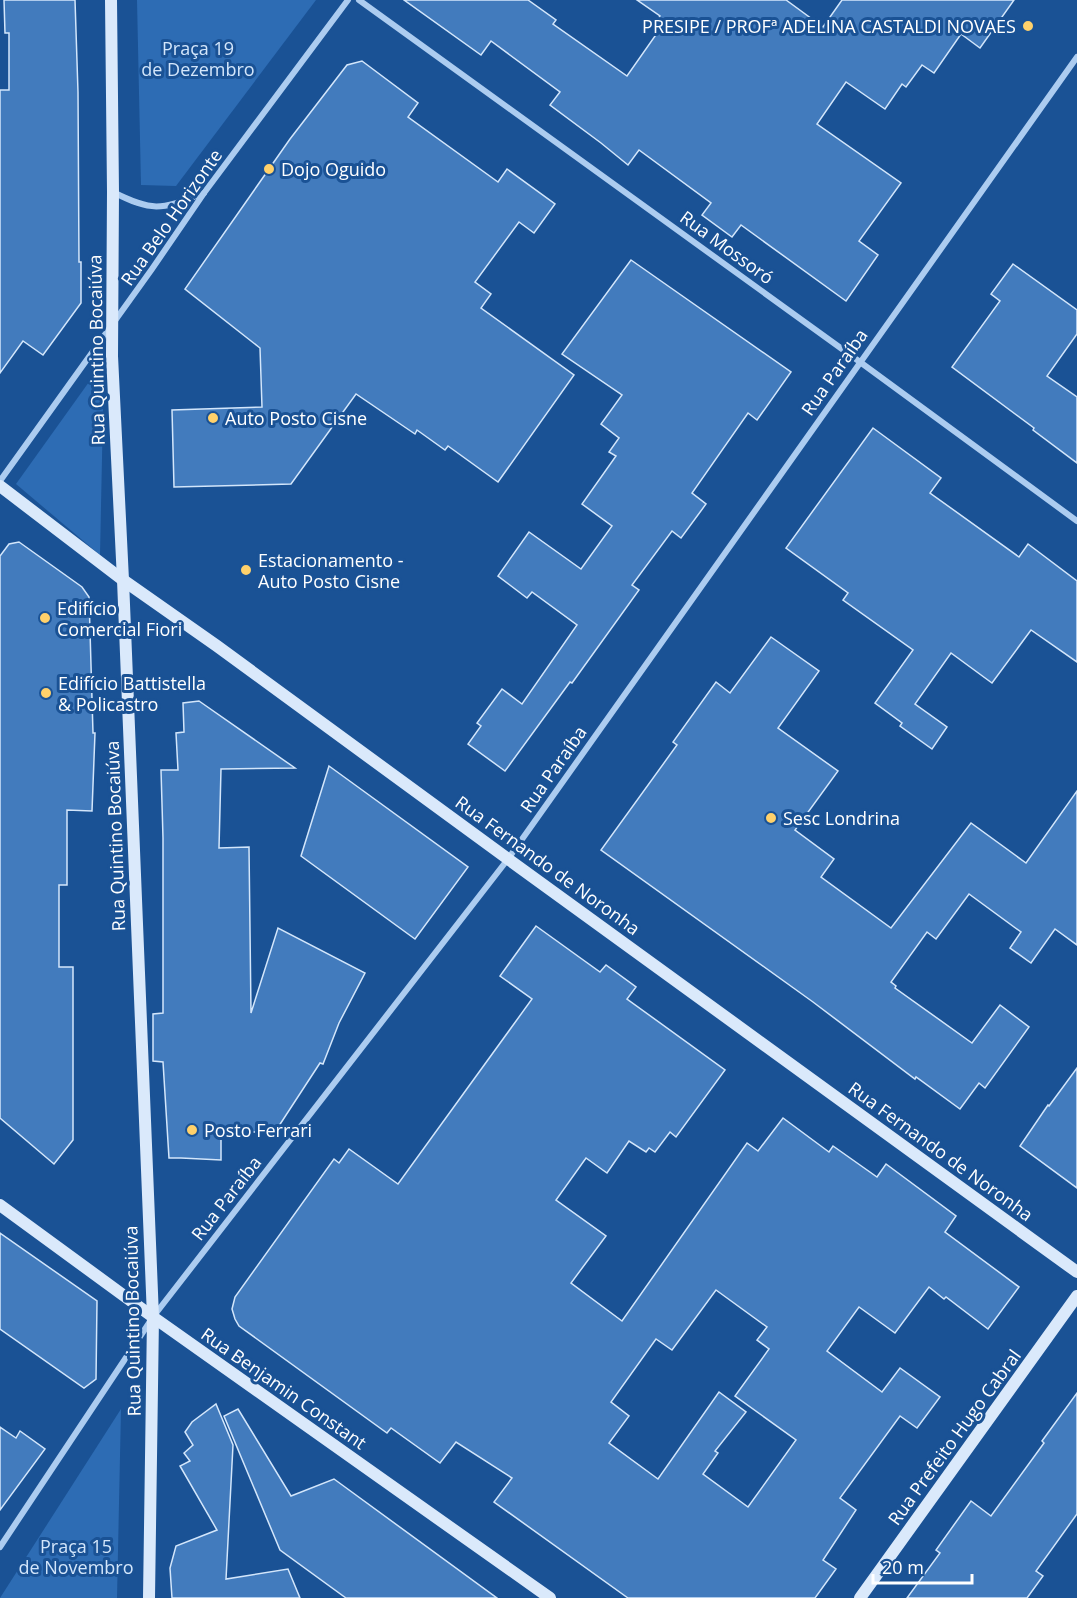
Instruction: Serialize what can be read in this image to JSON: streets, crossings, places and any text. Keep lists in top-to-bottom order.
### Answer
{
  "streets": {
    "street": [
      "Rua Belo Horizonte",
      "Rua Mossoró",
      "Rua Quintino Bocaiúva",
      "Rua Paraíba",
      "Rua Fernando de Noronha",
      "Rua Benjamin Constant",
      "Rua Prefeito Hugo Cabral"
    ]
  },
  "crossings": [
    ["Rua Belo Horizonte", "Rua Quintino Bocaiúva"],
    ["Rua Mossoró", "Rua Paraíba"],
    ["Rua Quintino Bocaiúva", "Rua Paraíba"],
    ["Rua Quintino Bocaiúva", "Rua Fernando de Noronha"],
    ["Rua Quintino Bocaiúva", "Rua Benjamin Constant"],
    ["Rua Paraíba", "Rua Fernando de Noronha"],
    ["Rua Paraíba", "Rua Benjamin Constant"]
  ],
  "parks": ["Praça 19 de Dezembro", "Praça 15 de Novembro"],
  "places": [
    "PRESIPE / PROFª ADELINA CASTALDI NOVAES",
    "Dojo Oguido",
    "Auto Posto Cisne",
    "Estacionamento - Auto Posto Cisne",
    "Edifício Comercial Fiori",
    "Edifício Battistella & Policastro",
    "Sesc Londrina",
    "Posto Ferrari"
  ],
  "scale_bar": "20 m"
}
